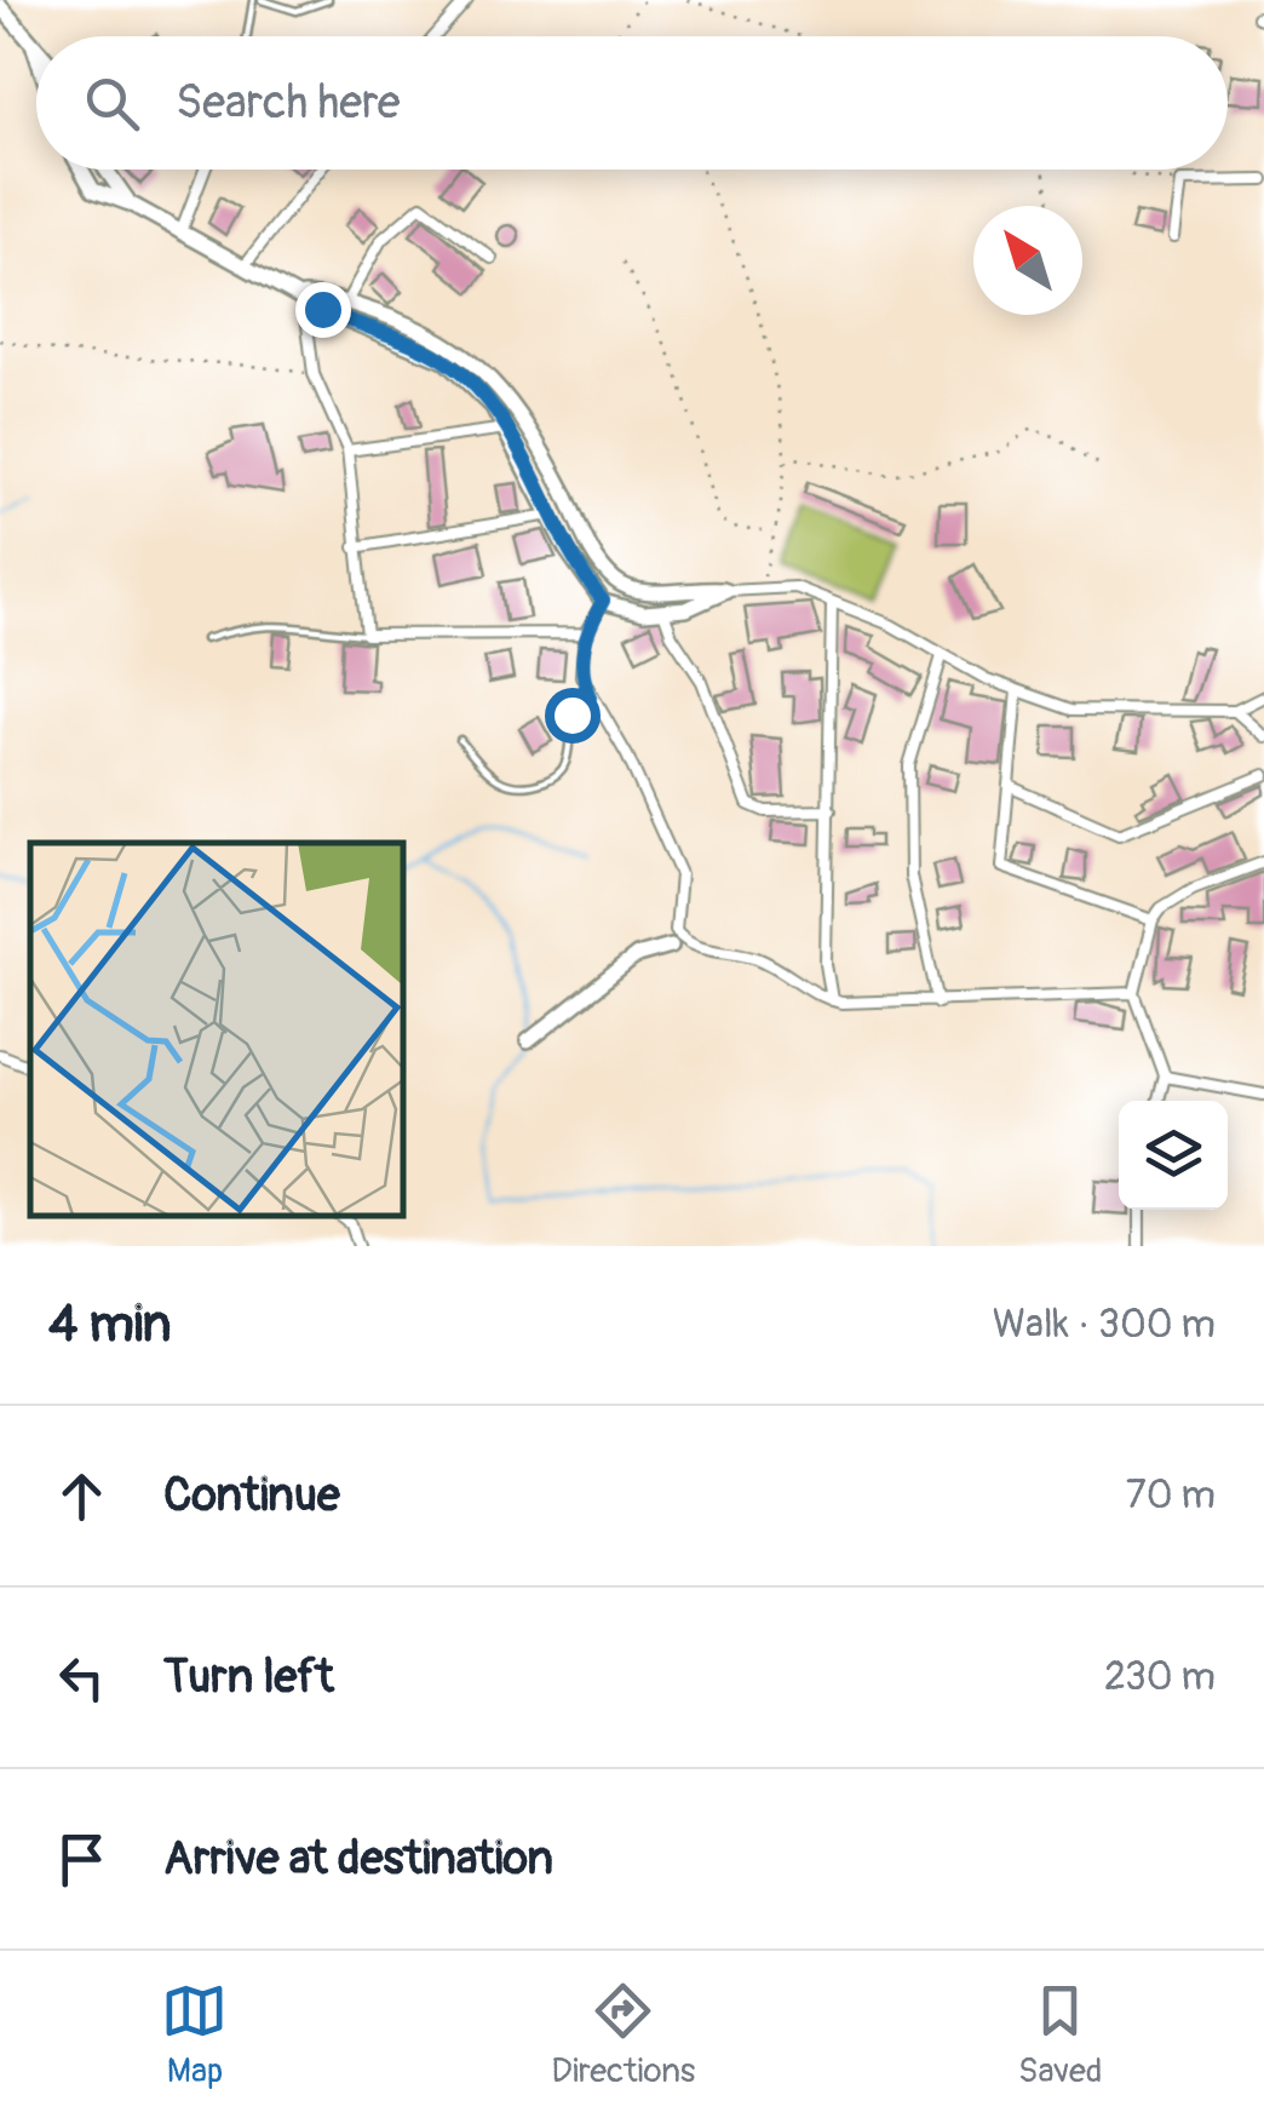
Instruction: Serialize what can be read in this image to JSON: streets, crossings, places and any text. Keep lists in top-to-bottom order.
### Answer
{
  "north": "top left",
  "page": {
    "search": "Search here",
    "heading": ["4 min", "Walk · 300 m"],
    "list": [
      ["Continue", "70 m"],
      ["Turn left", "230 m"],
      "Arrive at destination"
    ],
    "nav": ["Map", "Directions", "Saved"]
  }
}
